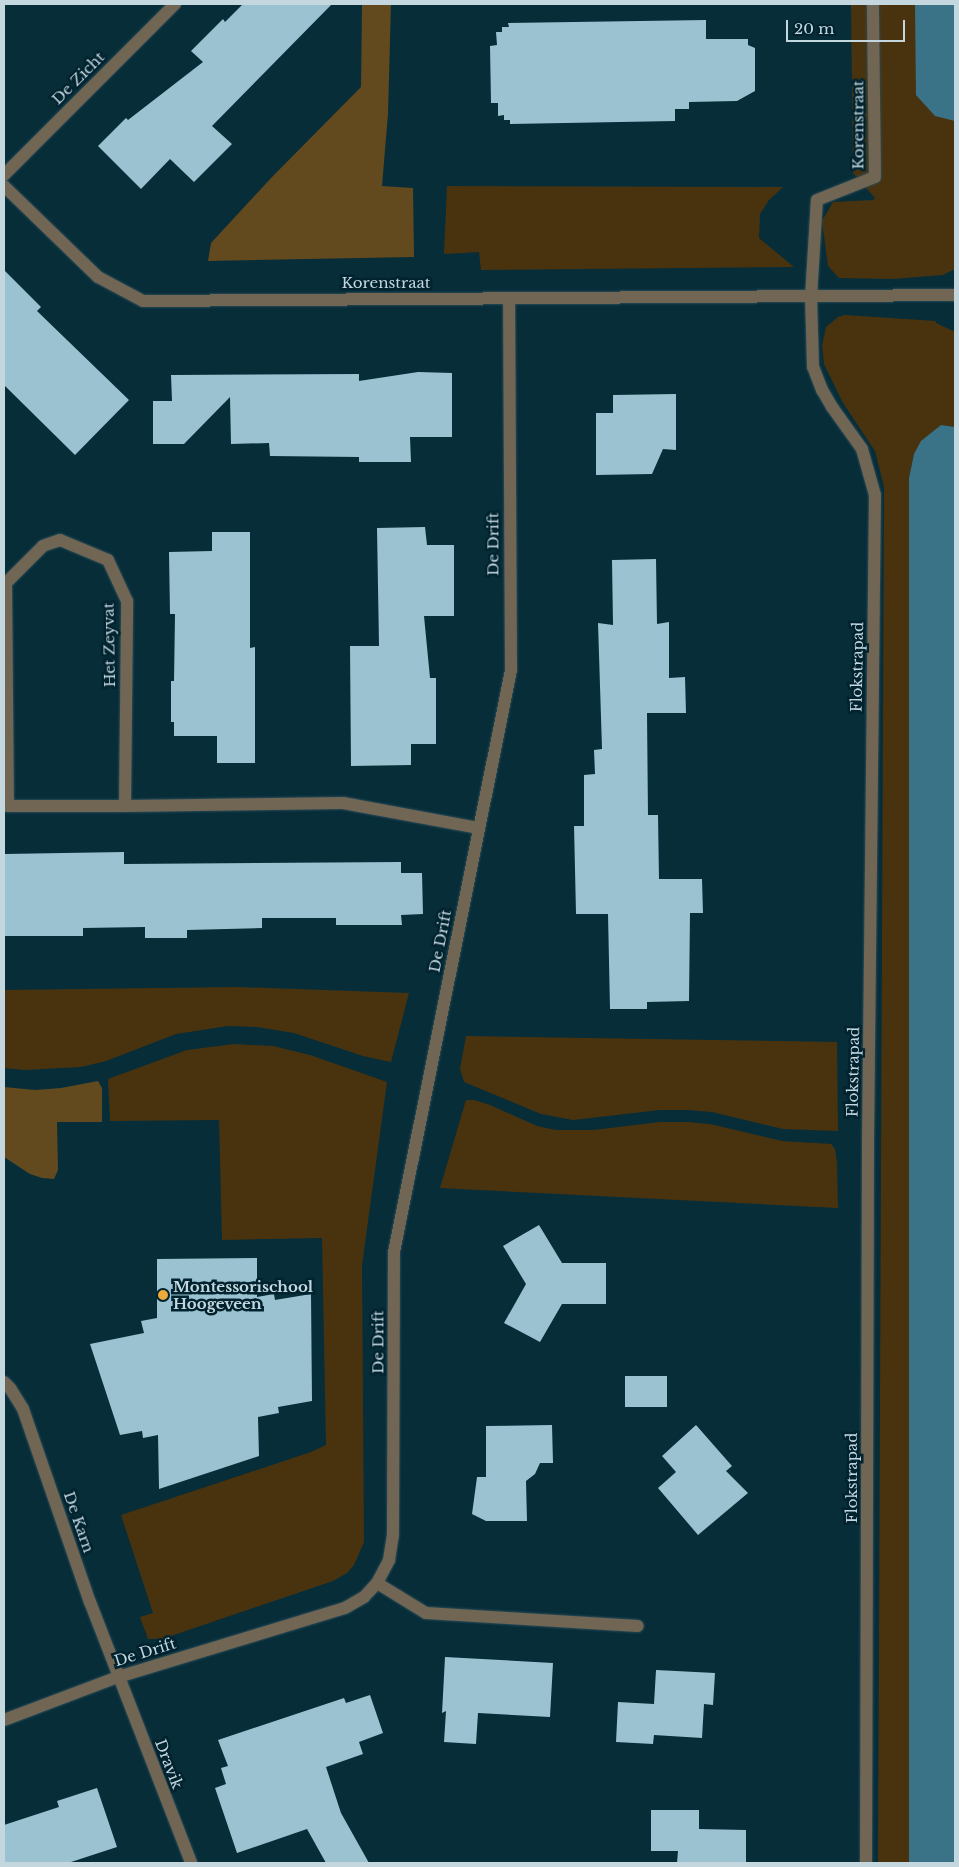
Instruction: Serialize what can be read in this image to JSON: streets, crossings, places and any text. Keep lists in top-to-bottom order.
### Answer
{
  "streets": {
    "street": [
      "De Zicht",
      "Korenstraat",
      "De Drift",
      "Het Zeyvat",
      "Flokstrapad",
      "De Karn",
      "Dravik"
    ]
  },
  "crossings": [
    ["Korenstraat", "De Drift"],
    ["Korenstraat", "Flokstrapad"],
    ["De Drift", "Het Zeyvat"],
    ["De Drift", "De Karn"],
    ["De Drift", "Dravik"],
    ["De Karn", "Dravik"]
  ],
  "places": ["Montessorischool Hoogeveen"],
  "scale_bar": "20 m"
}
